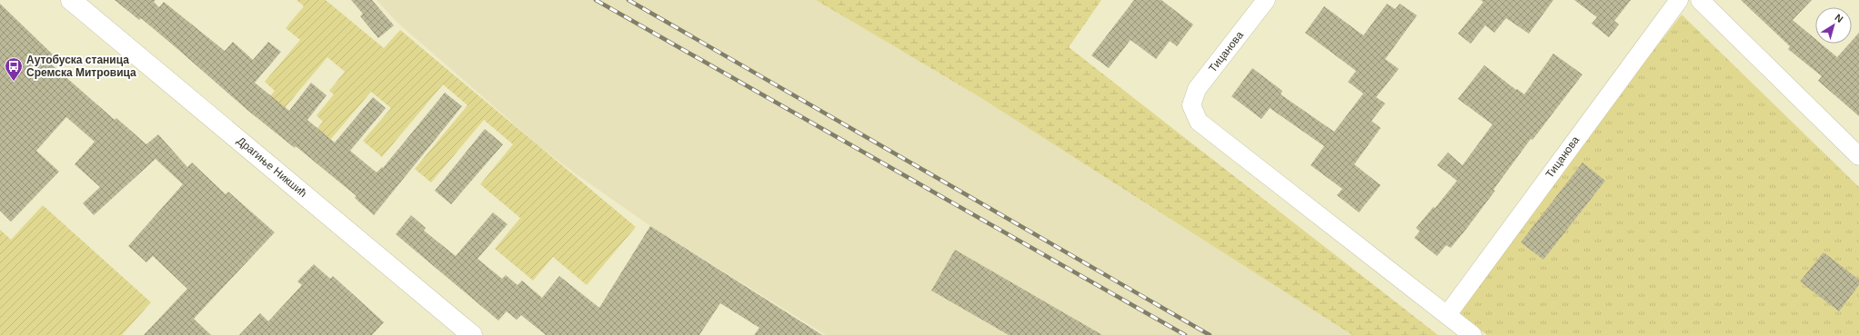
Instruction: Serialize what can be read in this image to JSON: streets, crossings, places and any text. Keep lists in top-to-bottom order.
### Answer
{
  "streets": {
    "street": ["Тицанова", "Драгиње Никшић"]
  },
  "places": {
    "bus stop": ["Аутобуска станица Сремска Митровица"]
  },
  "north": "top right"
}
